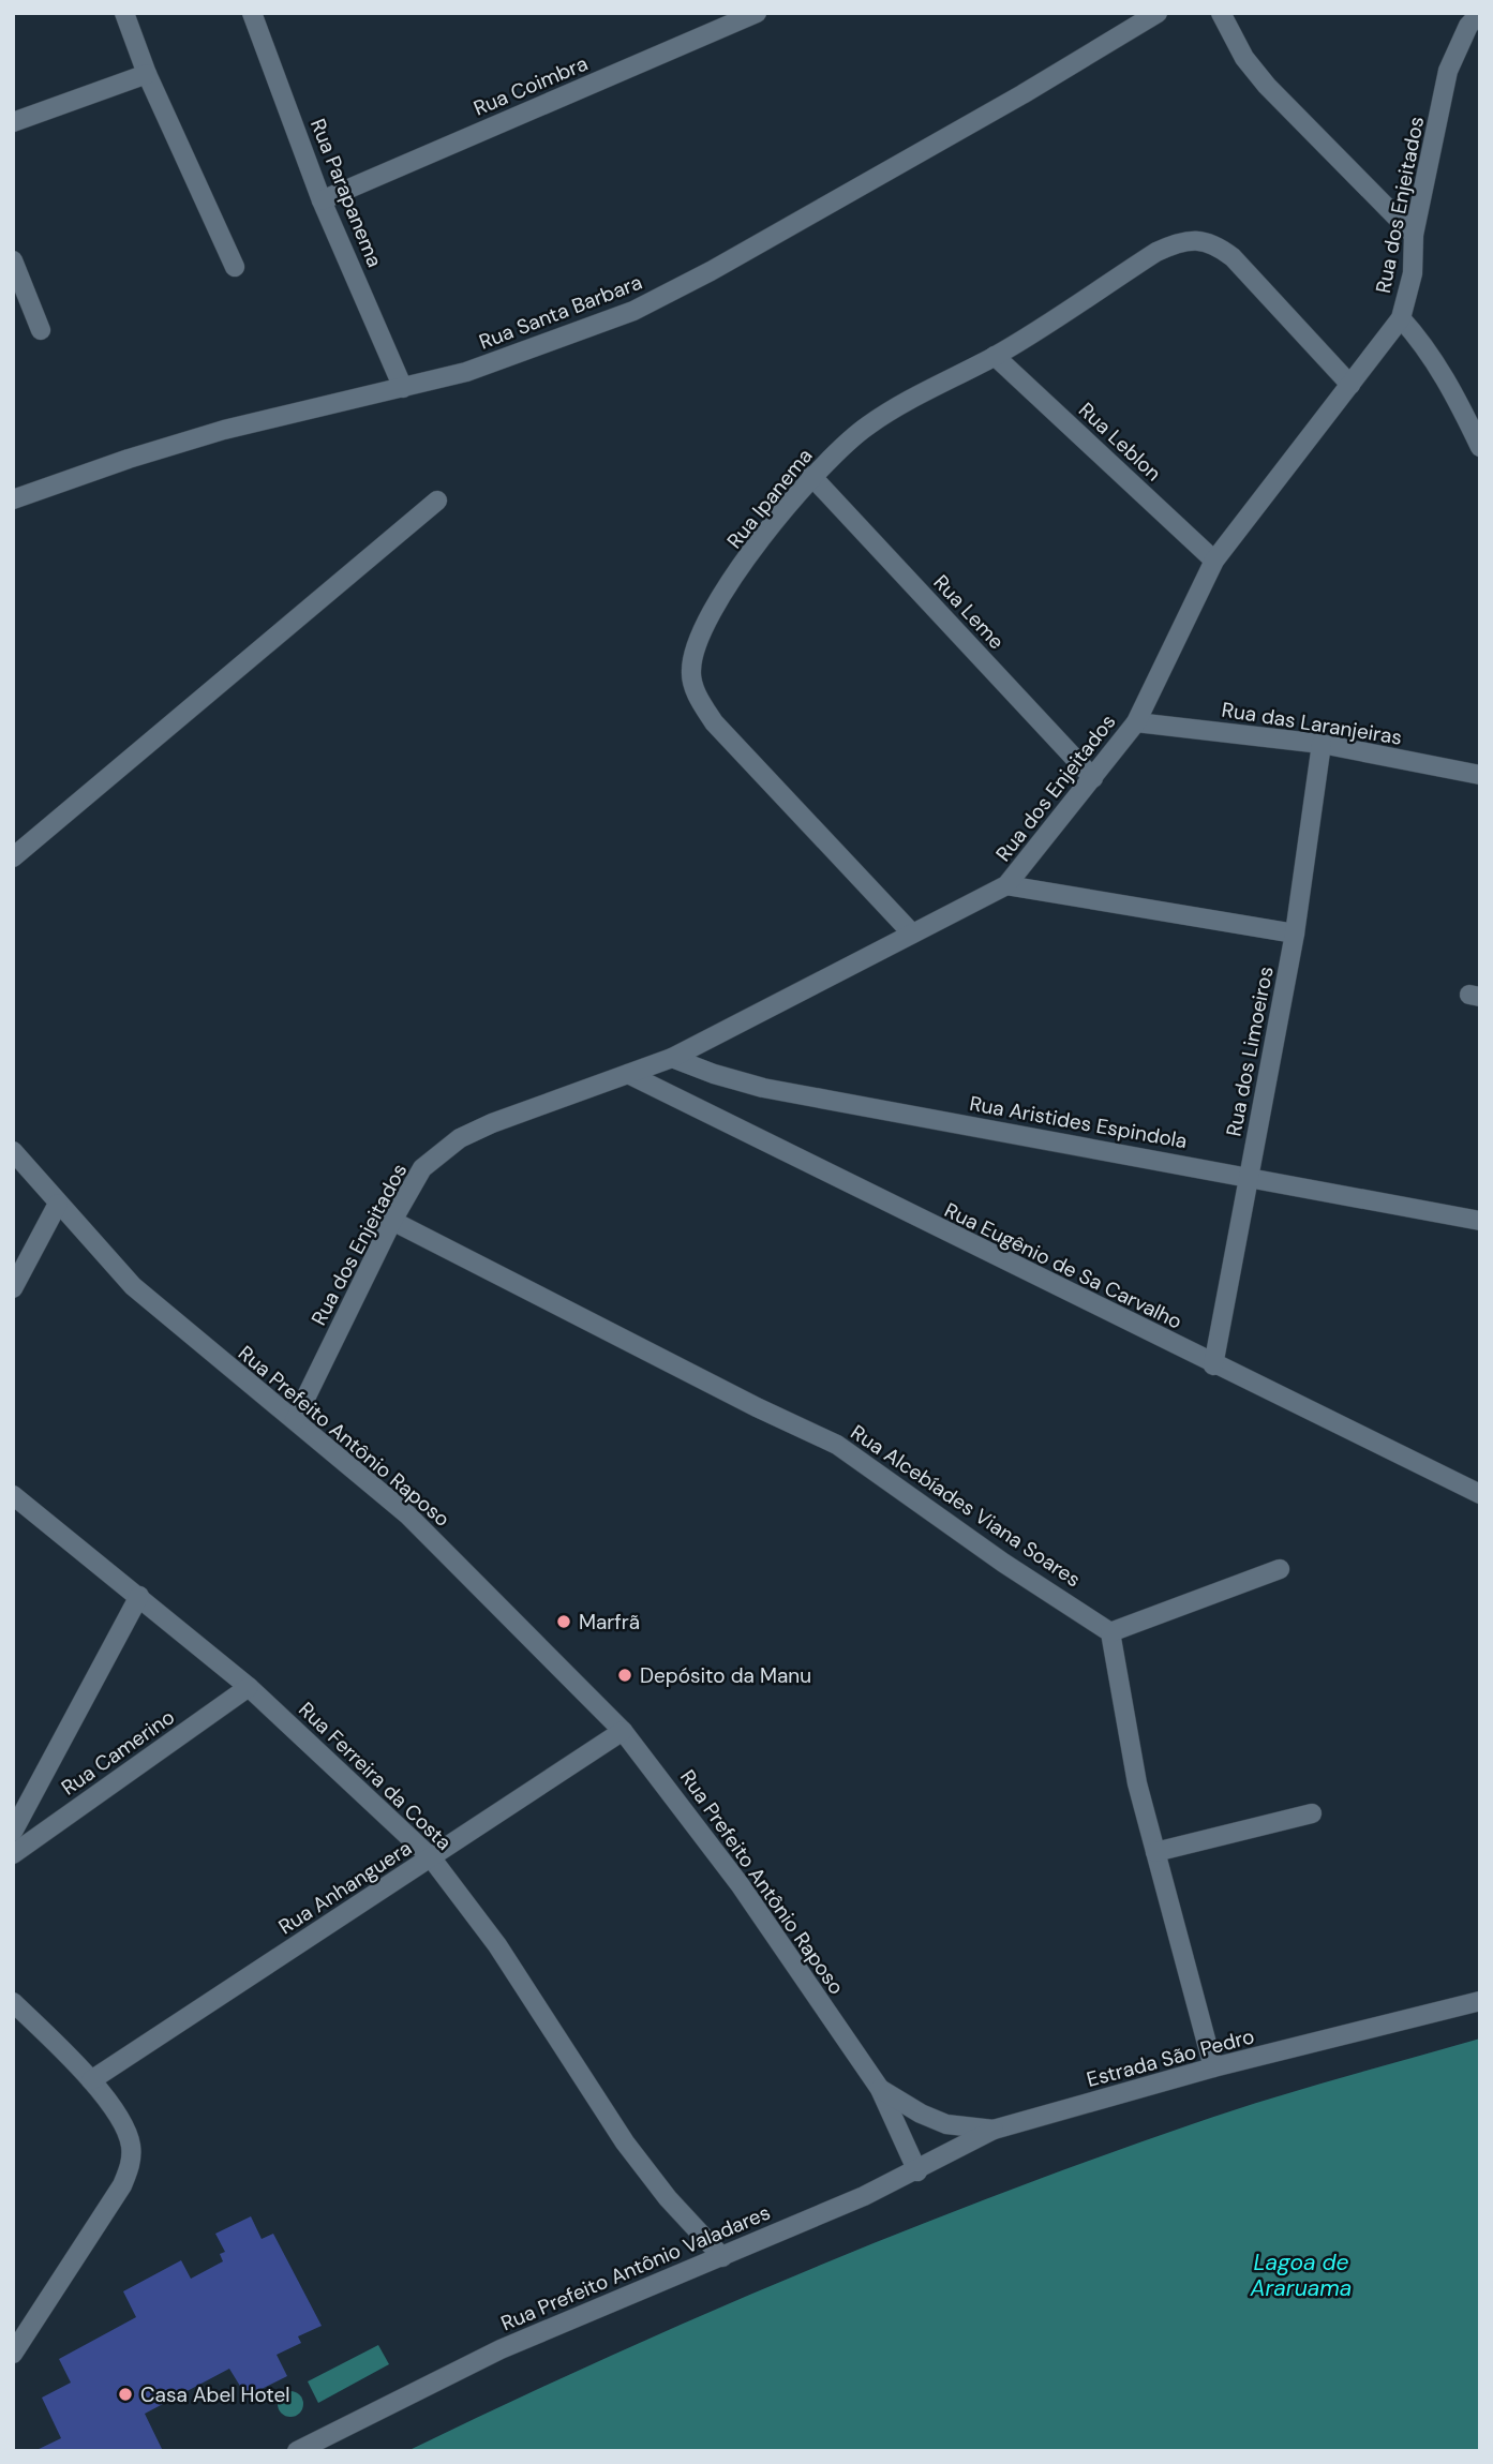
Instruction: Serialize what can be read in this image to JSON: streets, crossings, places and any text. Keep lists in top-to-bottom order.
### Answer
{
  "streets": {
    "street": [
      "Rua Coimbra",
      "Rua Parapanema",
      "Rua dos Enjeitados",
      "Rua Santa Barbara",
      "Rua Leblon",
      "Rua Ipanema",
      "Rua Leme",
      "Rua das Laranjeiras",
      "Rua dos Limoeiros",
      "Rua Aristides Espindola",
      "Rua Eugênio de Sa Carvalho",
      "Rua Prefeito Antônio Raposo",
      "Rua Alcebíades Viana Soares",
      "Rua Camerino",
      "Rua Ferreira da Costa",
      "Rua Anhanguera",
      "Estrada São Pedro",
      "Rua Prefeito Antônio Valadares"
    ]
  },
  "crossings": [
    ["Rua Coimbra", "Rua Parapanema"],
    ["Rua Parapanema", "Rua Santa Barbara"],
    ["Rua dos Enjeitados", "Rua Leblon"],
    ["Rua dos Enjeitados", "Rua Ipanema"],
    ["Rua dos Enjeitados", "Rua Leme"],
    ["Rua dos Enjeitados", "Rua das Laranjeiras"],
    ["Rua dos Enjeitados", "Rua Aristides Espindola"],
    ["Rua dos Enjeitados", "Rua Eugênio de Sa Carvalho"],
    ["Rua dos Enjeitados", "Rua Prefeito Antônio Raposo"],
    ["Rua dos Enjeitados", "Rua Alcebíades Viana Soares"],
    ["Rua Leblon", "Rua Ipanema"],
    ["Rua Ipanema", "Rua Leme"],
    ["Rua das Laranjeiras", "Rua dos Limoeiros"],
    ["Rua dos Limoeiros", "Rua Aristides Espindola"],
    ["Rua dos Limoeiros", "Rua Eugênio de Sa Carvalho"],
    ["Rua Prefeito Antônio Raposo", "Rua Anhanguera"],
    ["Rua Prefeito Antônio Raposo", "Estrada São Pedro"],
    ["Rua Prefeito Antônio Raposo", "Rua Prefeito Antônio Valadares"],
    ["Rua Camerino", "Rua Ferreira da Costa"],
    ["Rua Ferreira da Costa", "Rua Anhanguera"],
    ["Rua Ferreira da Costa", "Rua Prefeito Antônio Valadares"],
    ["Estrada São Pedro", "Rua Prefeito Antônio Valadares"]
  ],
  "water": ["Lagoa de Araruama"],
  "places": ["Marfrã", "Depósito da Manu", "Casa Abel Hotel"]
}
